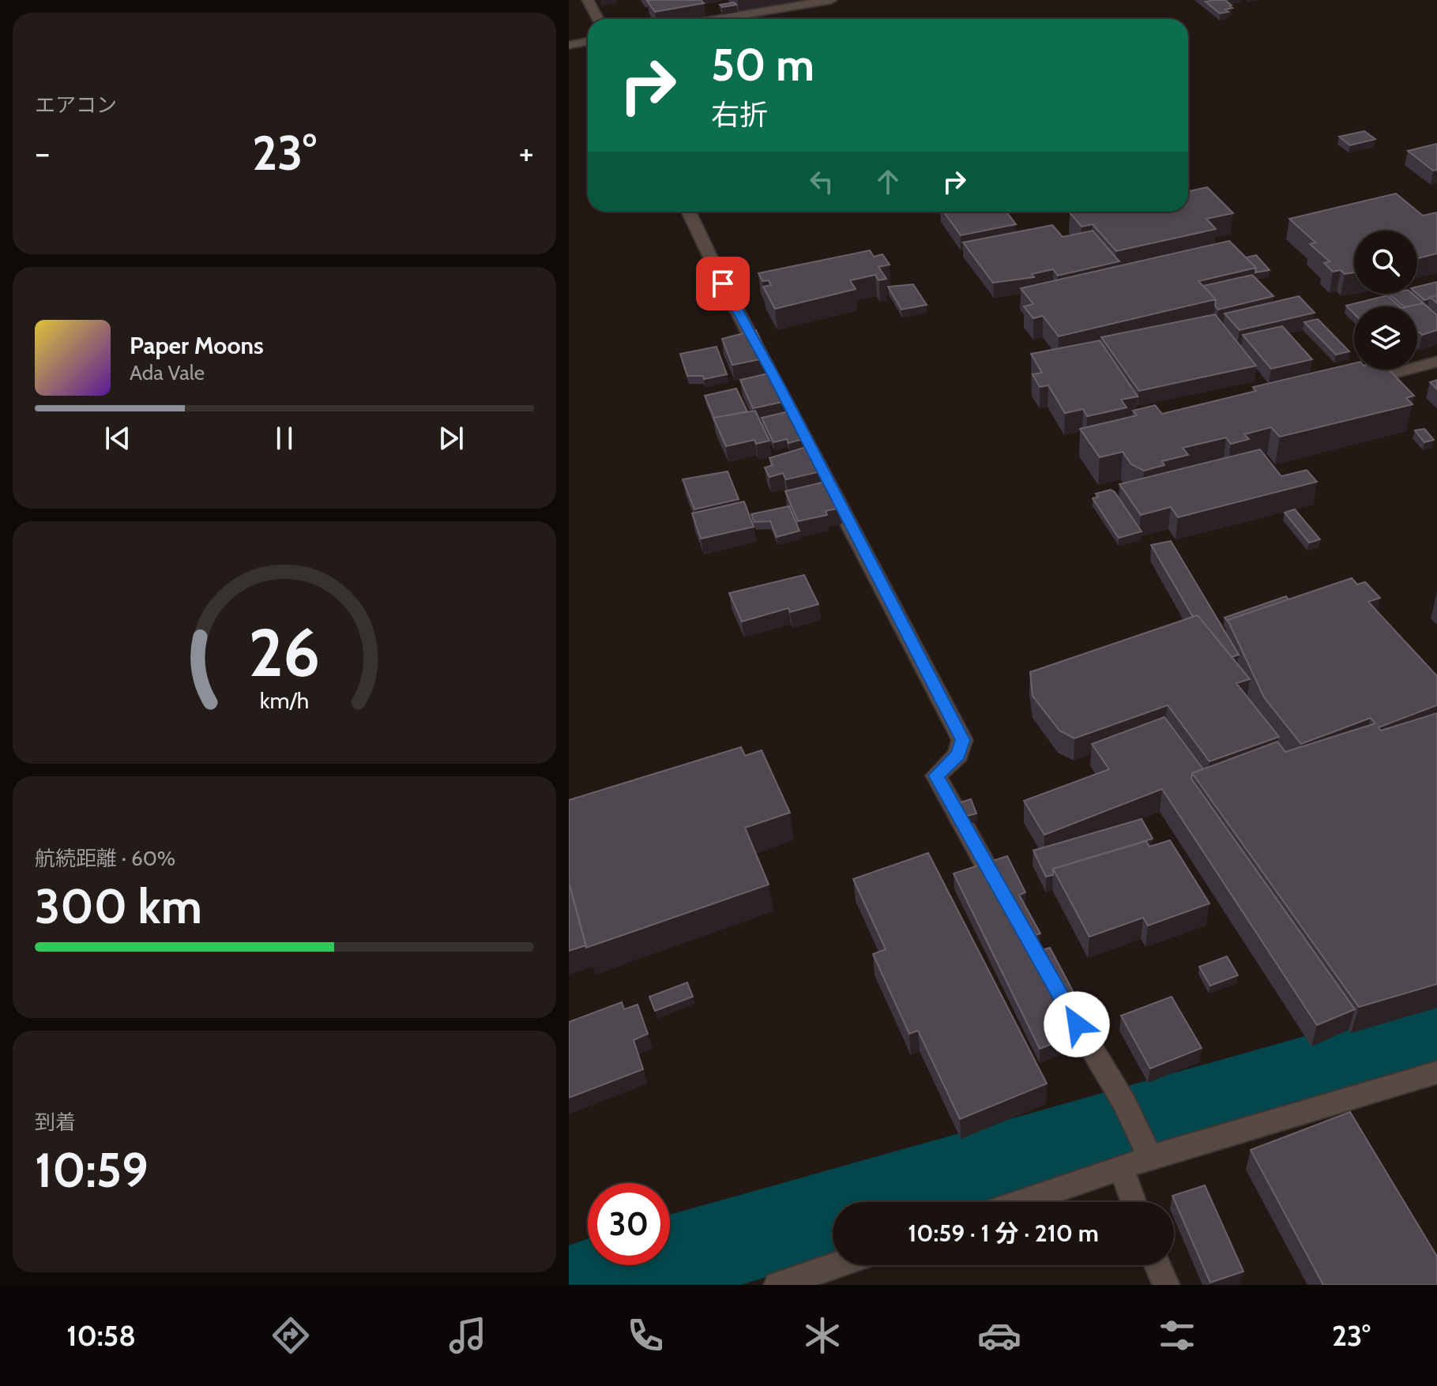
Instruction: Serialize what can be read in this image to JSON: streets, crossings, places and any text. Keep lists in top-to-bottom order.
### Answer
{
  "page": {
    "tile": [
      "エアコン",
      ["航続距離 · 60%", "300 km"],
      ["到着", "10:59"]
    ],
    "turn": ["50 m", "右折"],
    "heat": ["−", "23°", "+"],
    "song": ["Paper Moons", "Ada Vale"],
    "limit": "30",
    "trip": "10:59 · 1 分 · 210 m",
    "tabs": ["10:58", "23°"],
    "gauge": ["26", "km/h"]
  }
}
